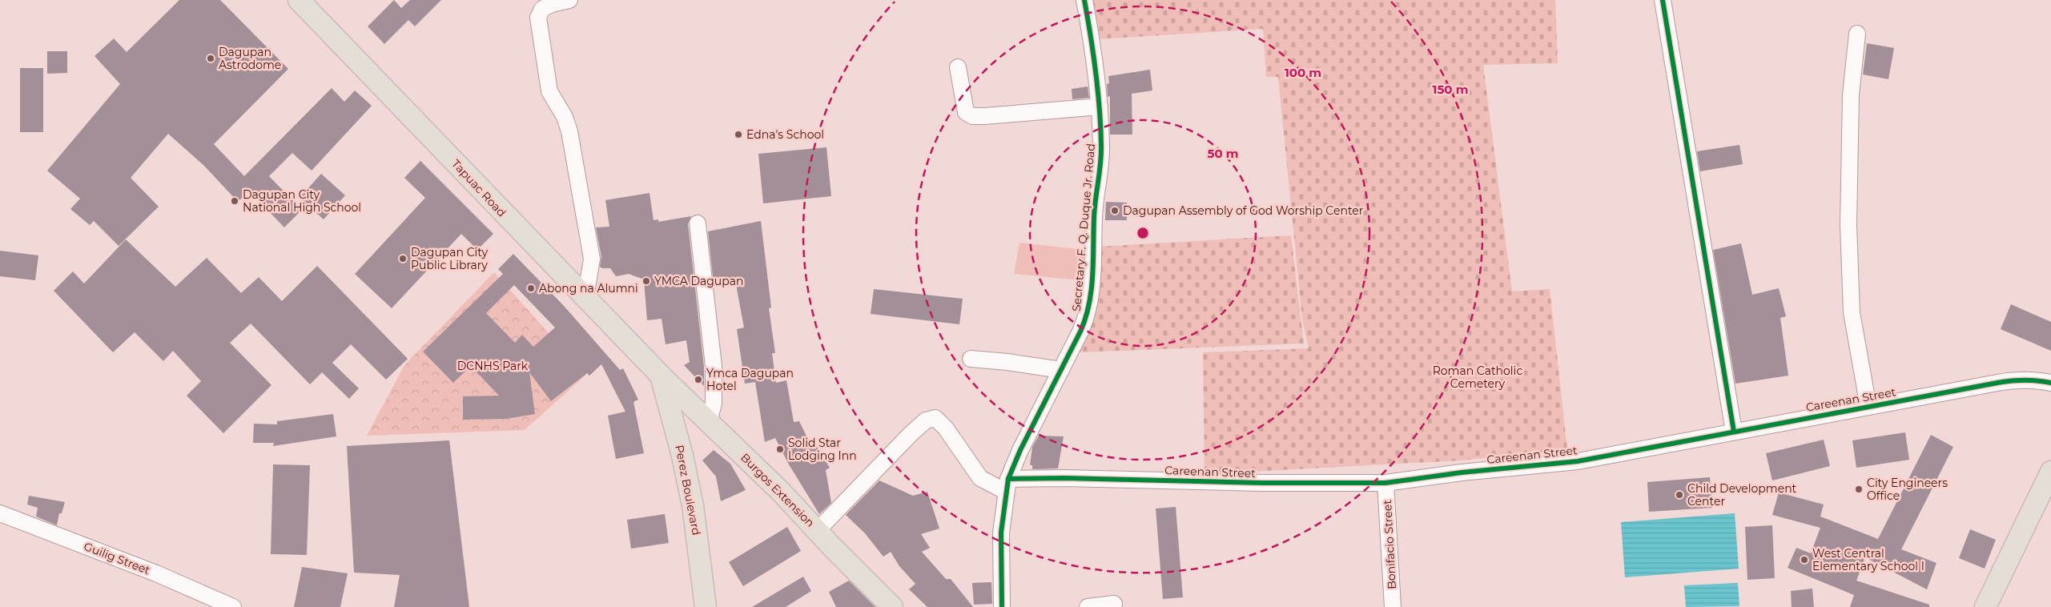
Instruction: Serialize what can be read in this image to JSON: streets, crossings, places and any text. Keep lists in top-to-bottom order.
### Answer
{
  "streets": {
    "main road": ["Tapuac Road", "Perez Boulevard", "Burgos Extension"],
    "street": [
      "Secretary F. Q. Duque Jr. Road",
      "Careenan Street",
      "Bonifacio Street",
      "Guilig Street"
    ]
  },
  "crossings": [
    ["Tapuac Road", "Perez Boulevard"],
    ["Tapuac Road", "Burgos Extension"],
    ["Secretary F. Q. Duque Jr. Road", "Careenan Street"],
    ["Careenan Street", "Bonifacio Street"],
    ["Perez Boulevard", "Burgos Extension"]
  ],
  "parks": ["DCNHS Park", "Roman Catholic Cemetery"],
  "places": [
    "Dagupan Astrodome",
    "Edna's School",
    "Dagupan City National High School",
    "Dagupan Assembly of God Worship Center",
    "Dagupan City Public Library",
    "YMCA Dagupan",
    "Abong na Alumni",
    "Ymca Dagupan Hotel",
    "Solid Star Lodging Inn",
    "City Engineers Office",
    "Child Development Center",
    "West Central Elementary School I"
  ],
  "rings": ["100 m", "150 m", "50 m"]
}
